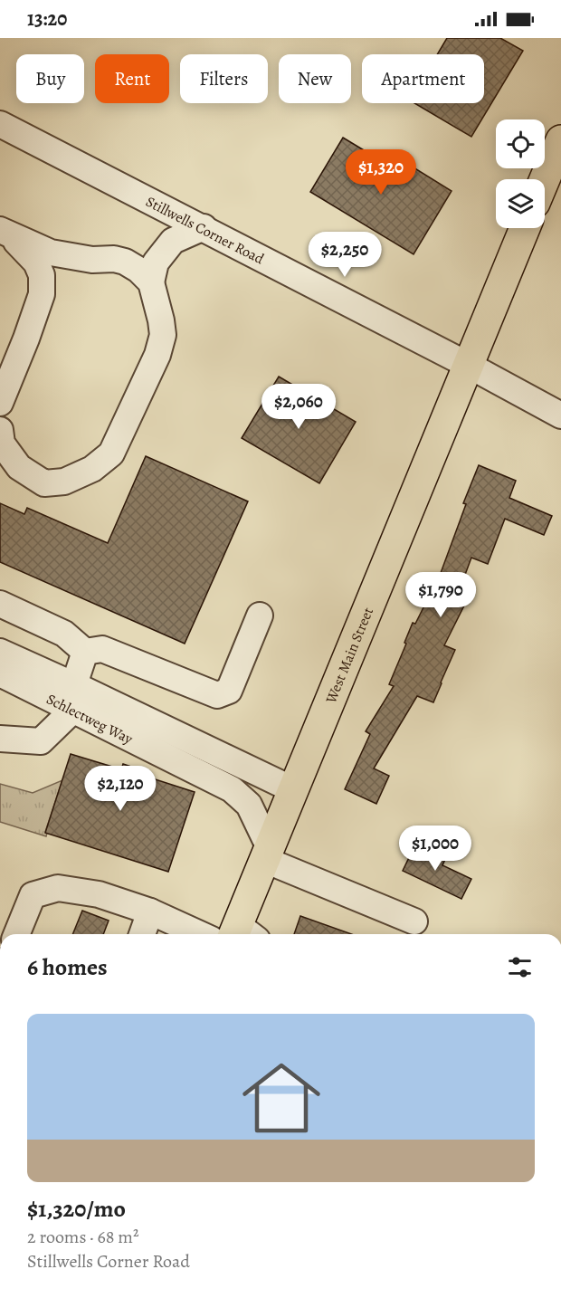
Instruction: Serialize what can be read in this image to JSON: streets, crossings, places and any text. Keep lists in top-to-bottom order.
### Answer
{
  "streets": {
    "main road": ["West Main Street"],
    "street": ["Stillwells Corner Road", "Schlectweg Way"]
  },
  "crossings": [
    ["Stillwells Corner Road", "West Main Street"],
    ["West Main Street", "Schlectweg Way"]
  ],
  "page": {
    "status": "13:20",
    "chip": [
      "Buy",
      "Rent",
      "Filters",
      "New",
      "Apartment"
    ],
    "price": [
      "$1,320",
      "$2,250",
      "$2,060",
      "$1,790",
      "$2,120",
      "$1,000"
    ],
    "heading": "6 homes",
    "list": [
      {
        "name": "$1,320/mo",
        "note": "2 rooms · 68 m² · Stillwells Corner Road"
      }
    ]
  }
}
